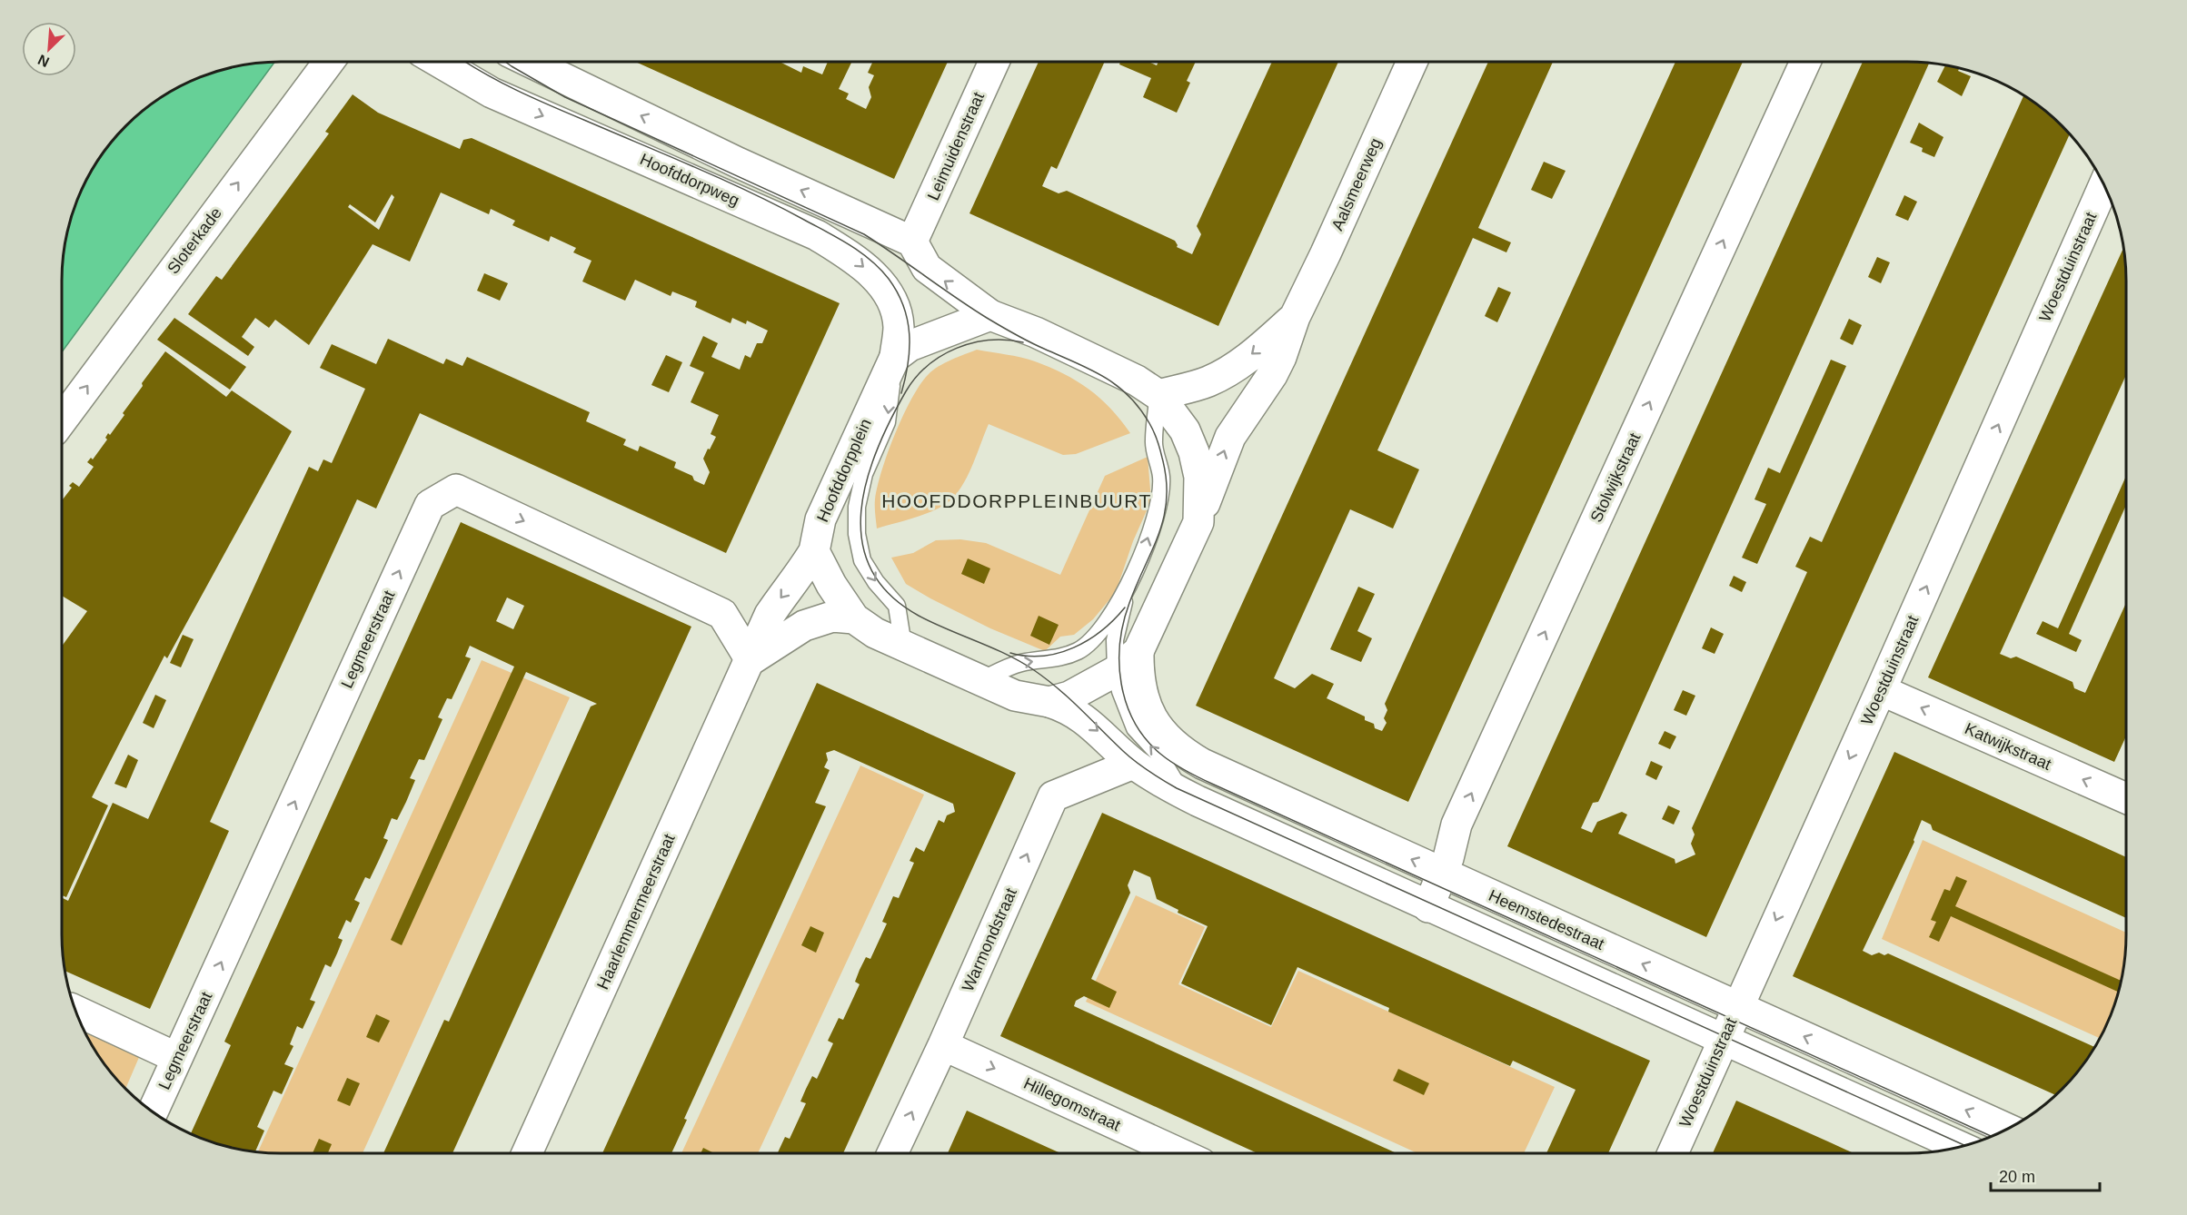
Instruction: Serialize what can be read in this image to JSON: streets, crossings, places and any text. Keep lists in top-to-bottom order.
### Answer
{
  "streets": {
    "street": [
      "Leimuidenstraat",
      "Hoofddorpweg",
      "Aalsmeerweg",
      "Sloterkade",
      "Woestduinstraat",
      "Hoofddorpplein",
      "Stolwijkstraat",
      "Legmeerstraat",
      "Katwijkstraat",
      "Haarlemmermeerstraat",
      "Heemstedestraat",
      "Warmondstraat",
      "Hillegomstraat"
    ]
  },
  "crossings": [
    ["Hoofddorpweg", "Hoofddorpplein"],
    ["Woestduinstraat", "Katwijkstraat"],
    ["Woestduinstraat", "Heemstedestraat"],
    ["Hoofddorpplein", "Haarlemmermeerstraat"],
    ["Stolwijkstraat", "Heemstedestraat"],
    ["Legmeerstraat", "Haarlemmermeerstraat"],
    ["Warmondstraat", "Hillegomstraat"]
  ],
  "one_way": [
    "Sloterkade",
    "Stolwijkstraat",
    "Katwijkstraat",
    "Warmondstraat",
    "Hillegomstraat"
  ],
  "districts": ["HOOFDDORPPLEINBUURT"],
  "scale_bar": "20 m",
  "north": "bottom left"
}
